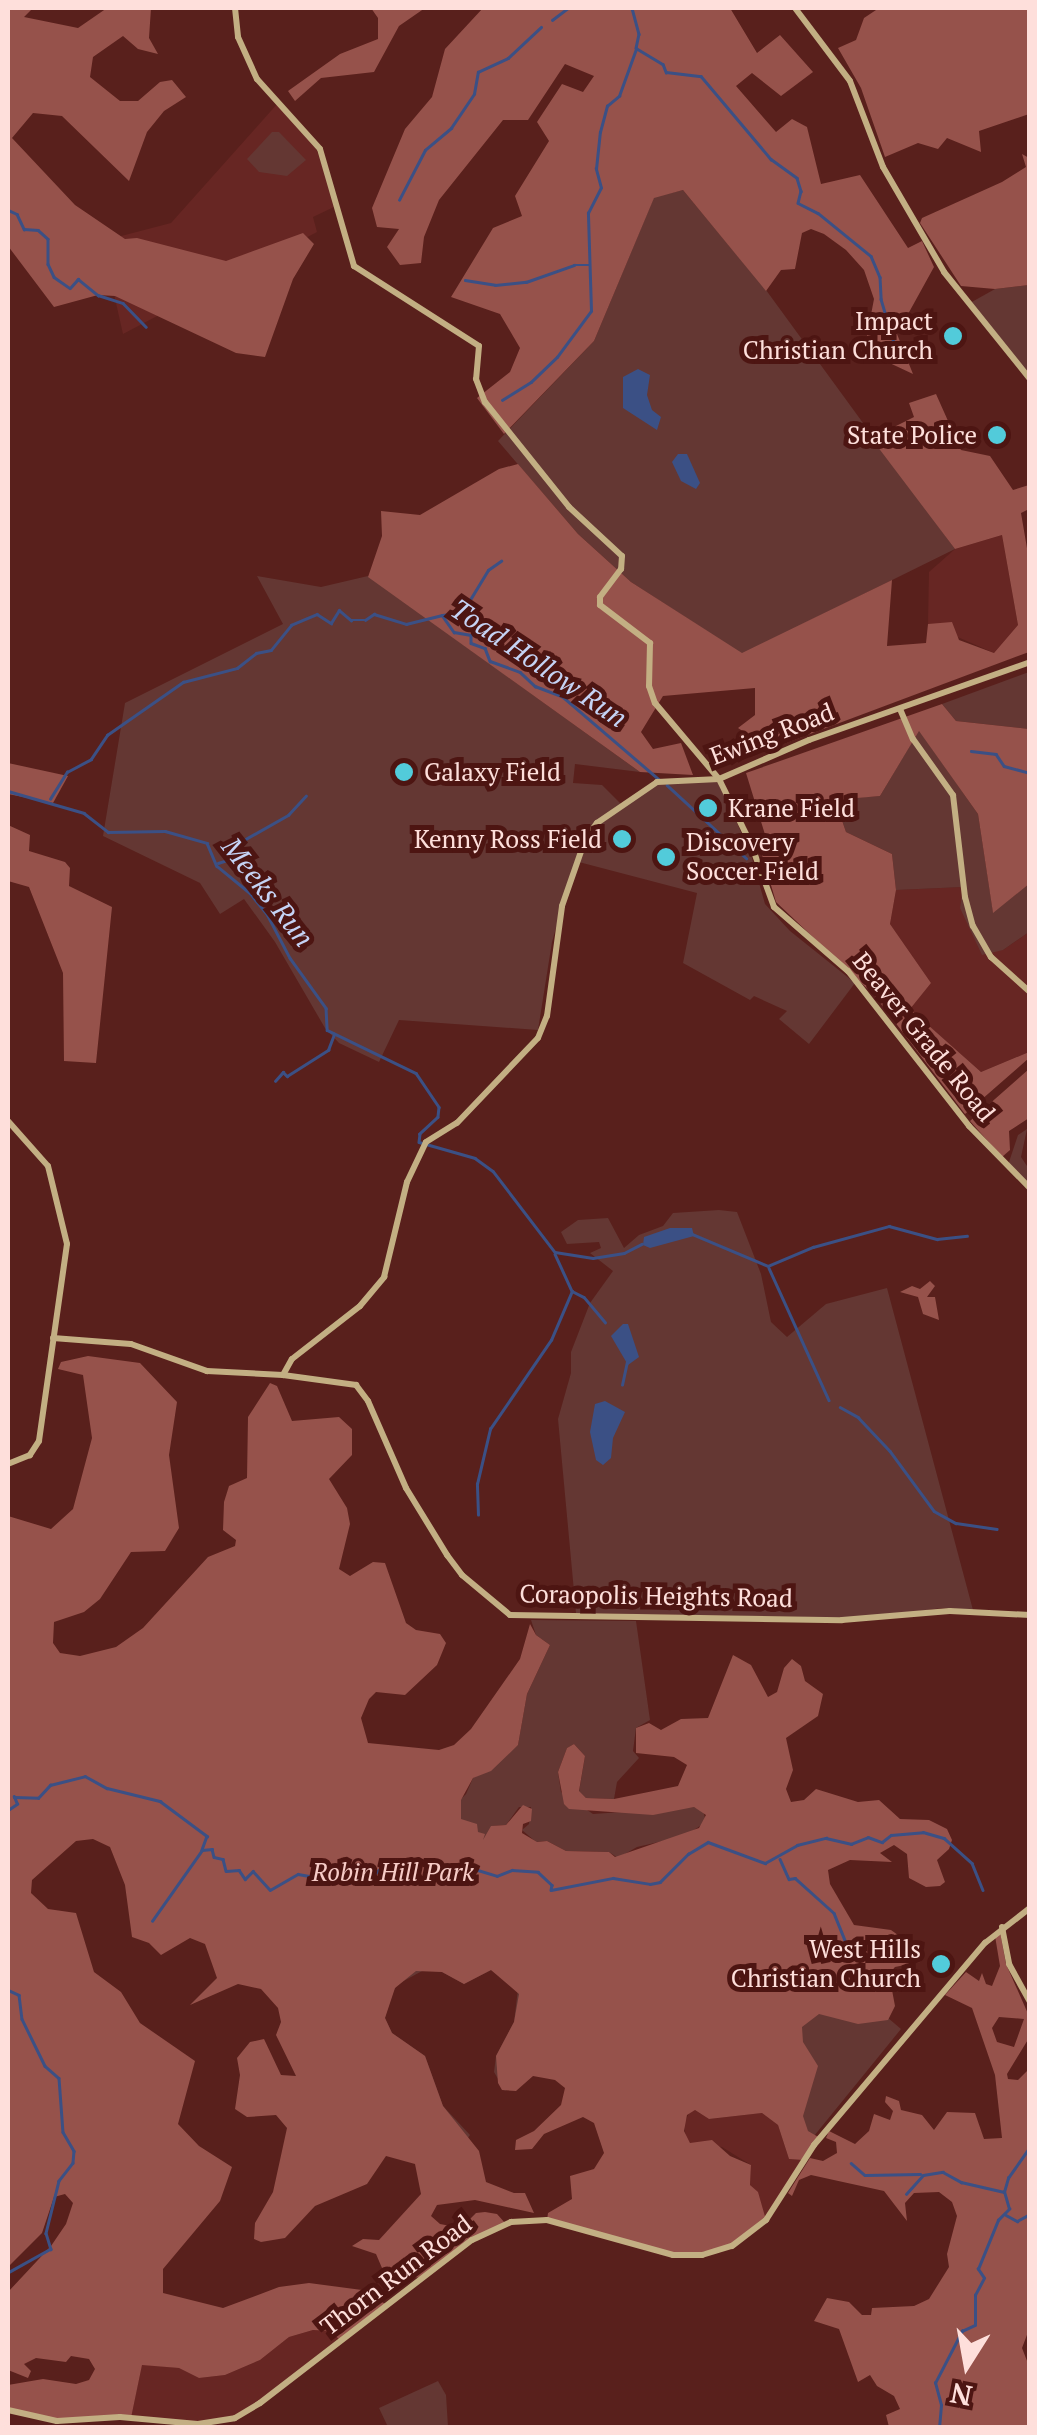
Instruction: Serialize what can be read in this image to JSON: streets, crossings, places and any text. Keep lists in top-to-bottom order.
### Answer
{
  "streets": {
    "street": [
      "Ewing Road",
      "Beaver Grade Road",
      "Coraopolis Heights Road",
      "Thorn Run Road"
    ]
  },
  "crossings": [
    ["Ewing Road", "Beaver Grade Road"],
    ["Ewing Road", "Coraopolis Heights Road"]
  ],
  "water": ["Toad Hollow Run", "Meeks Run"],
  "parks": ["Robin Hill Park"],
  "places": [
    "Impact Christian Church",
    "State Police",
    "Galaxy Field",
    "Krane Field",
    "Kenny Ross Field",
    "Discovery Soccer Field",
    "West Hills Christian Church"
  ],
  "north": "bottom"
}
